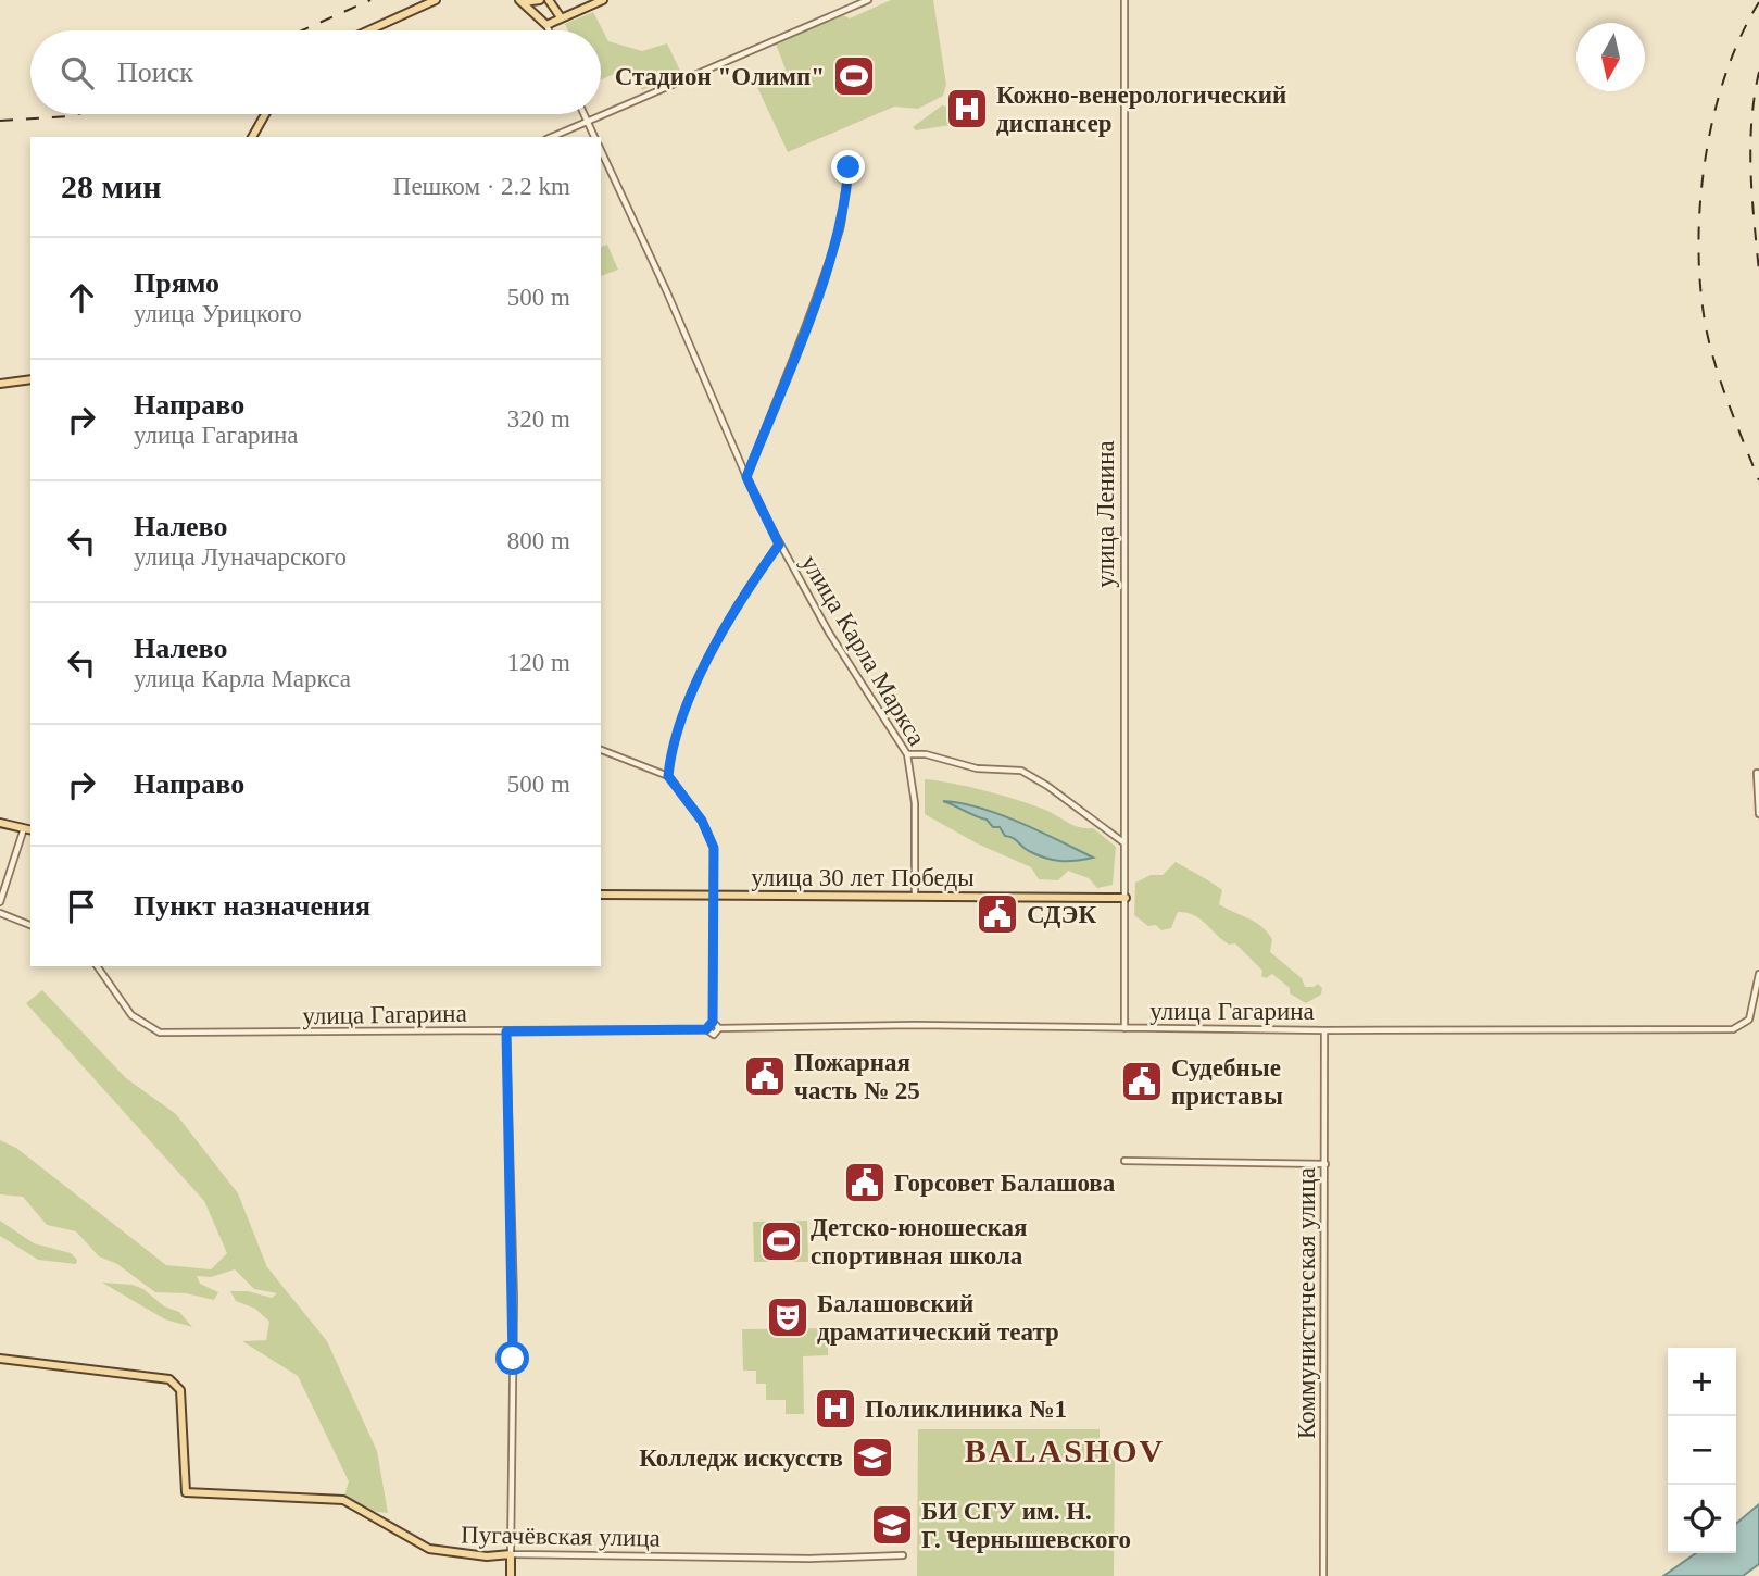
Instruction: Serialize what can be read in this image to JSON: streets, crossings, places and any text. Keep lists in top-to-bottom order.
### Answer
{
  "streets": {
    "main road": ["улица 30 лет Победы", "Пугачёвская улица"],
    "street": [
      "улица Ленина",
      "улица Карла Маркса",
      "улица Гагарина",
      "Коммунистическая улица"
    ]
  },
  "crossings": [
    ["улица Ленина", "улица 30 лет Победы"],
    ["улица Ленина", "улица Гагарина"],
    ["улица Карла Маркса", "улица 30 лет Победы"],
    ["улица Гагарина", "Коммунистическая улица"]
  ],
  "districts": ["BALASHOV"],
  "places": {
    "sports": ["Стадион \"Олимп\"", "Детско-юношеская спортивная школа"],
    "hospital": ["Кожно-венерологический диспансер", "Поликлиника №1"],
    "public building": [
      "СДЭК",
      "Пожарная часть № 25",
      "Судебные приставы",
      "Горсовет Балашова"
    ],
    "theatre": ["Балашовский драматический театр"],
    "school or university": ["Колледж искусств", "БИ СГУ им. Н. Г. Чернышевского"]
  },
  "north": "bottom",
  "page": {
    "search": "Поиск",
    "heading": ["28 мин", "Пешком · 2.2 km"],
    "list": [
      ["Прямо", "улица Урицкого", "500 m"],
      ["Направо", "улица Гагарина", "320 m"],
      ["Налево", "улица Луначарского", "800 m"],
      ["Налево", "улица Карла Маркса", "120 m"],
      ["Направо", "500 m"],
      "Пункт назначения"
    ],
    "map_buttons": ["+", "−"]
  }
}
